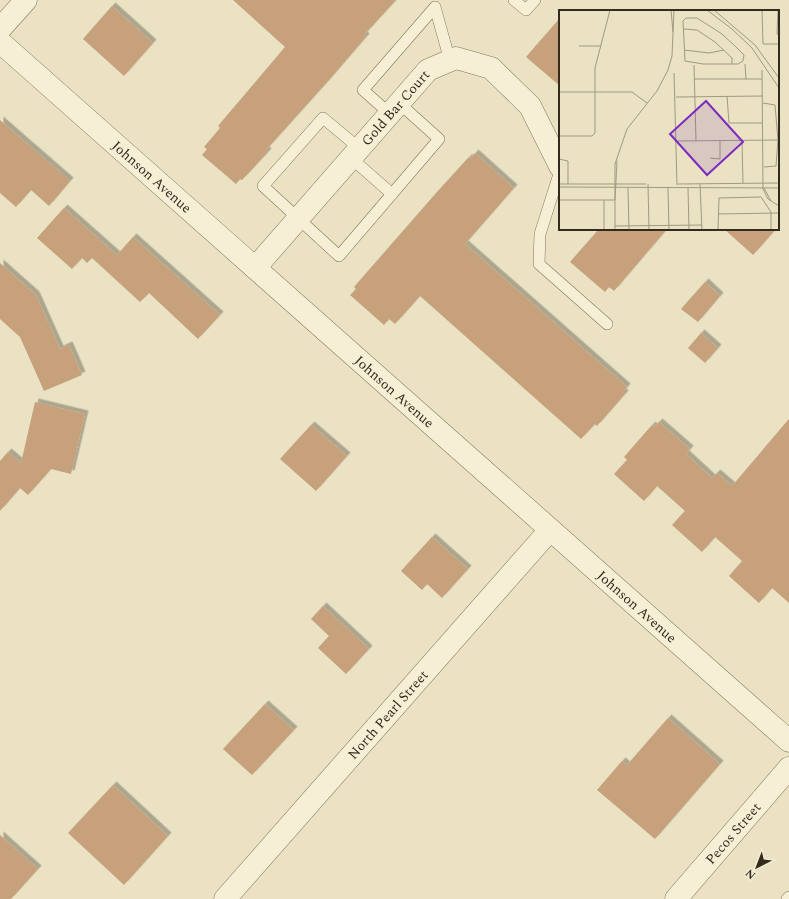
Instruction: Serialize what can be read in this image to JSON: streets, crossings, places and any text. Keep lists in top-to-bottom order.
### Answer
{
  "streets": {
    "street": [
      "Gold Bar Court",
      "Johnson Avenue",
      "North Pearl Street",
      "Pecos Street"
    ]
  },
  "crossings": [
    ["Gold Bar Court", "Johnson Avenue"],
    ["Johnson Avenue", "North Pearl Street"]
  ],
  "north": "bottom left"
}
